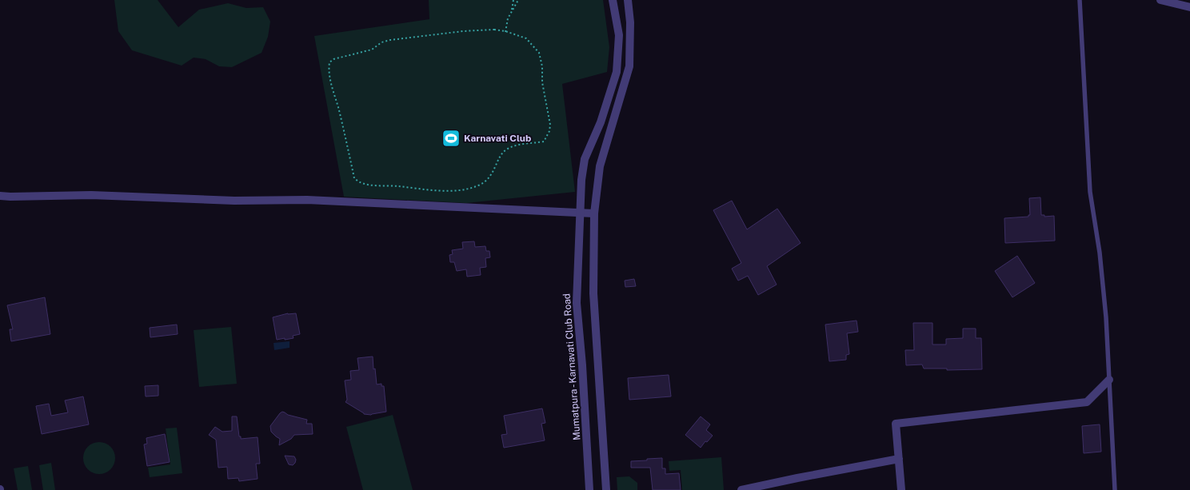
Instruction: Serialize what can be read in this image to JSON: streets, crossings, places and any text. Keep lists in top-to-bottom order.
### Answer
{
  "streets": {
    "street": ["Mumatpura - Karnavati Club Road"]
  },
  "places": {
    "sports": ["Karnavati Club"]
  }
}
